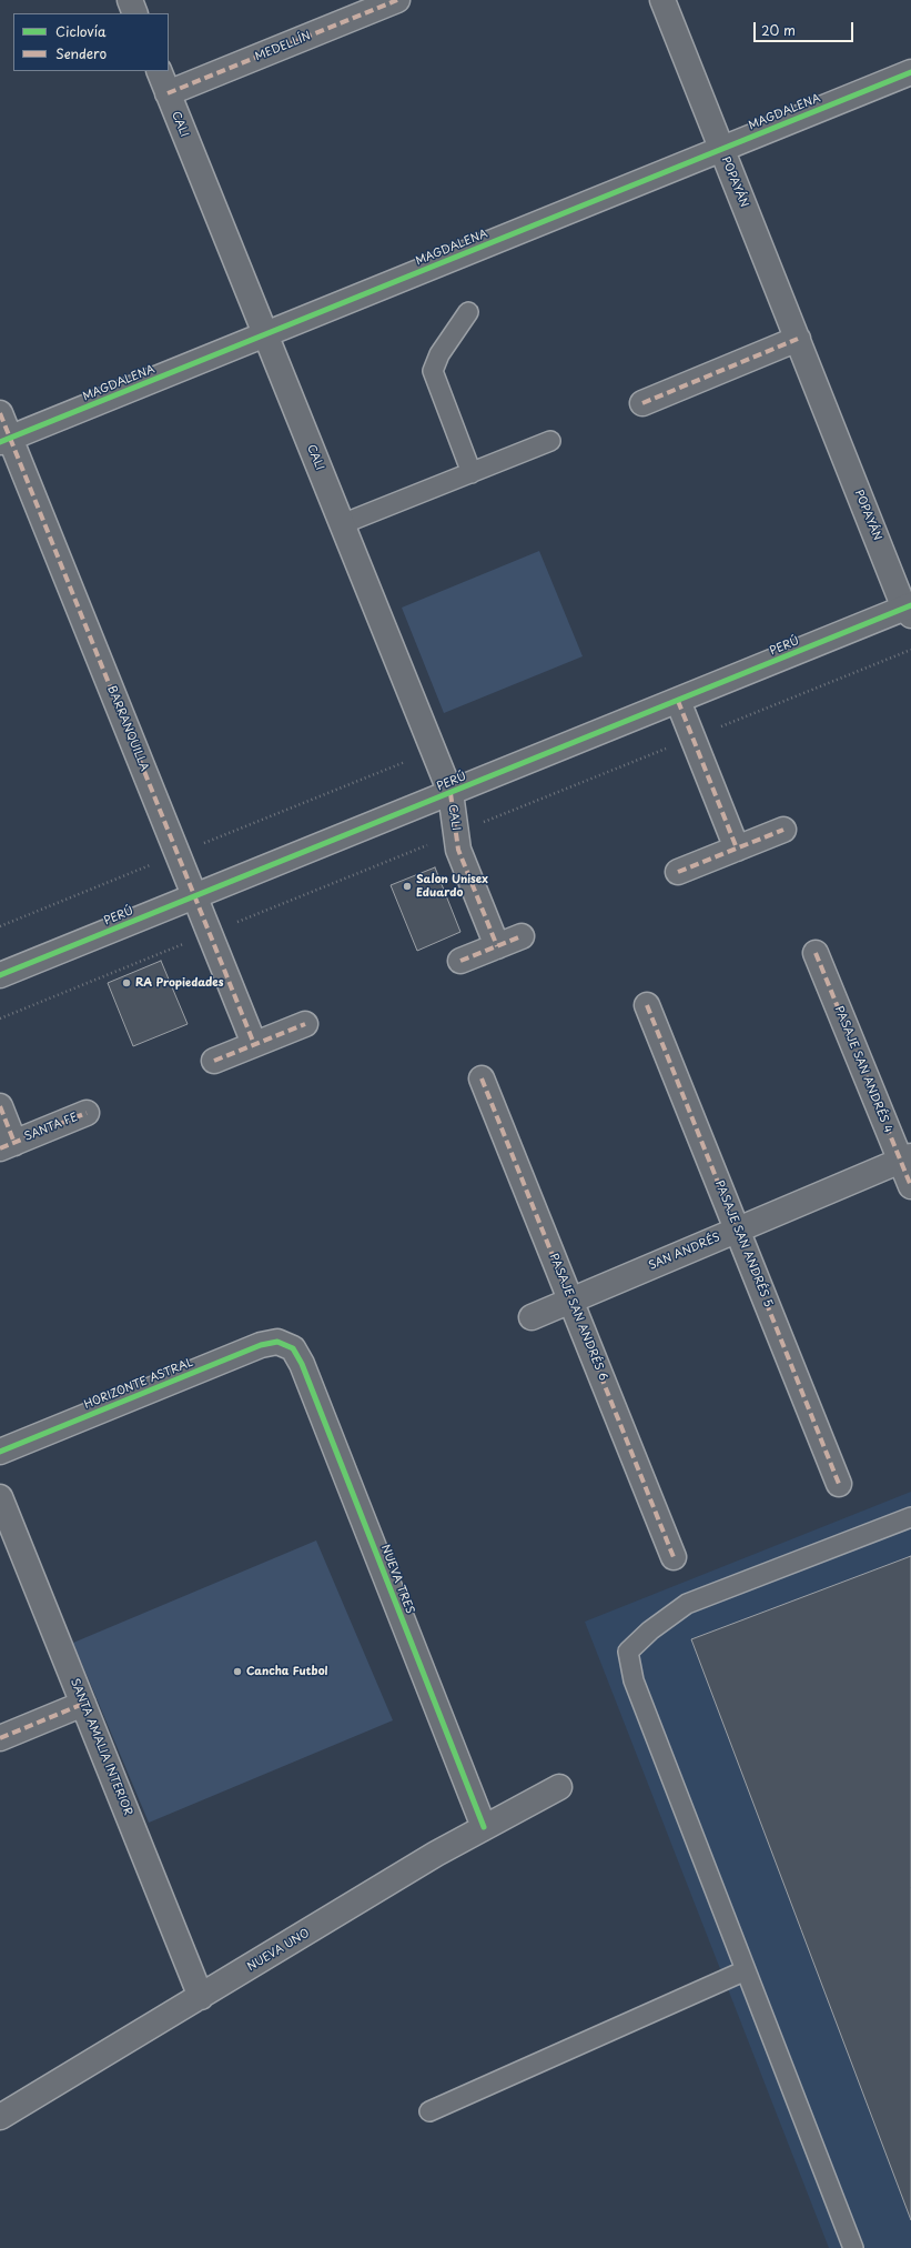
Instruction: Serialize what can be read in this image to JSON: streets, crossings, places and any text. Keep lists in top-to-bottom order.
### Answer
{
  "streets": {
    "street": [
      "MEDELLÍN",
      "MAGDALENA",
      "CALI",
      "POPAYÁN",
      "PERÚ",
      "BARRANQUILLA",
      "PASAJE SAN ANDRÉS 4",
      "SANTA FE",
      "PASAJE SAN ANDRÉS 5",
      "SAN ANDRÉS",
      "PASAJE SAN ANDRÉS 6",
      "HORIZONTE ASTRAL",
      "NUEVA TRES",
      "SANTA AMALIA INTERIOR",
      "NUEVA UNO"
    ]
  },
  "crossings": [
    ["MEDELLÍN", "CALI"],
    ["MAGDALENA", "CALI"],
    ["MAGDALENA", "POPAYÁN"],
    ["MAGDALENA", "BARRANQUILLA"],
    ["CALI", "PERÚ"],
    ["POPAYÁN", "PERÚ"],
    ["PERÚ", "BARRANQUILLA"],
    ["PASAJE SAN ANDRÉS 4", "SAN ANDRÉS"],
    ["PASAJE SAN ANDRÉS 5", "SAN ANDRÉS"],
    ["SAN ANDRÉS", "PASAJE SAN ANDRÉS 6"],
    ["HORIZONTE ASTRAL", "NUEVA TRES"],
    ["NUEVA TRES", "NUEVA UNO"],
    ["SANTA AMALIA INTERIOR", "NUEVA UNO"]
  ],
  "places": ["Salon Unisex Eduardo", "RA Propiedades", "Cancha Futbol"],
  "legend": ["Ciclovía", "Sendero"],
  "scale_bar": "20 m"
}
